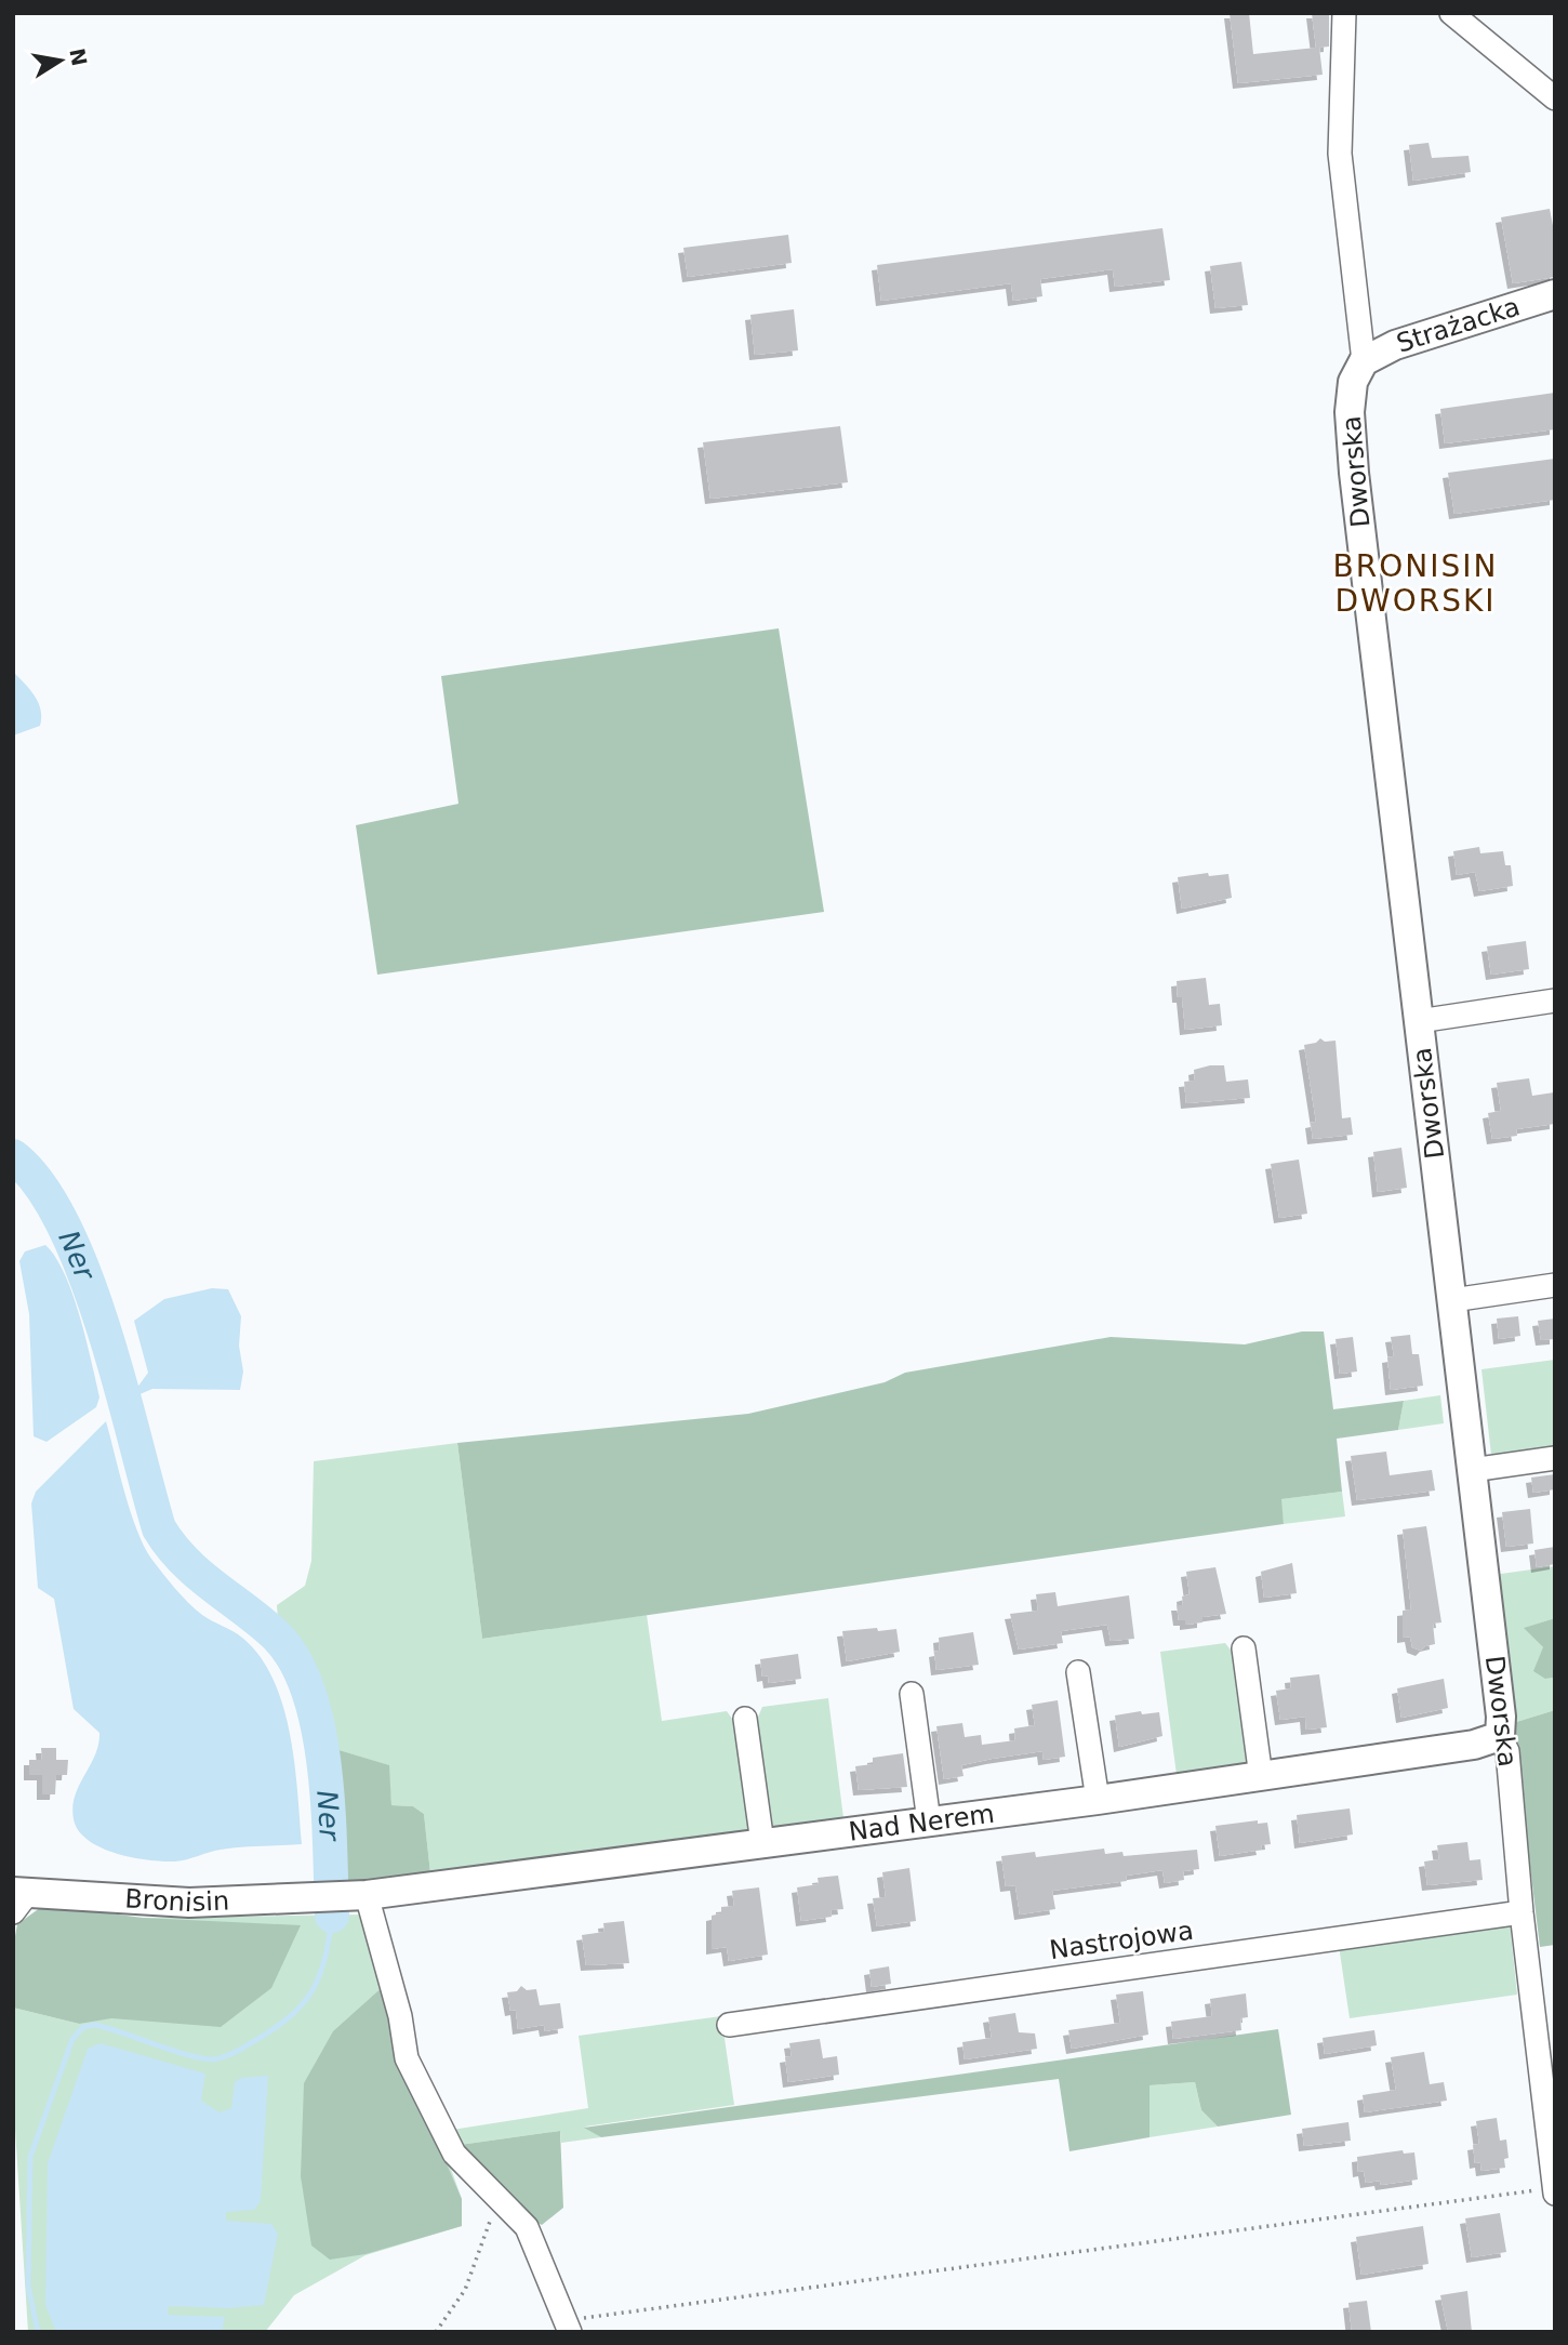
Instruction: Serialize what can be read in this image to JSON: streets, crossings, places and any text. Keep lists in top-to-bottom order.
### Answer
{
  "streets": {
    "street": [
      "Strażacka",
      "Dworska",
      "Nad Nerem",
      "Bronisin",
      "Nastrojowa"
    ]
  },
  "crossings": [
    ["Strażacka", "Dworska"],
    ["Dworska", "Nad Nerem"],
    ["Dworska", "Nastrojowa"],
    ["Nad Nerem", "Bronisin"]
  ],
  "districts": ["BRONISIN DWORSKI"],
  "water": ["Ner"],
  "north": "right"
}
